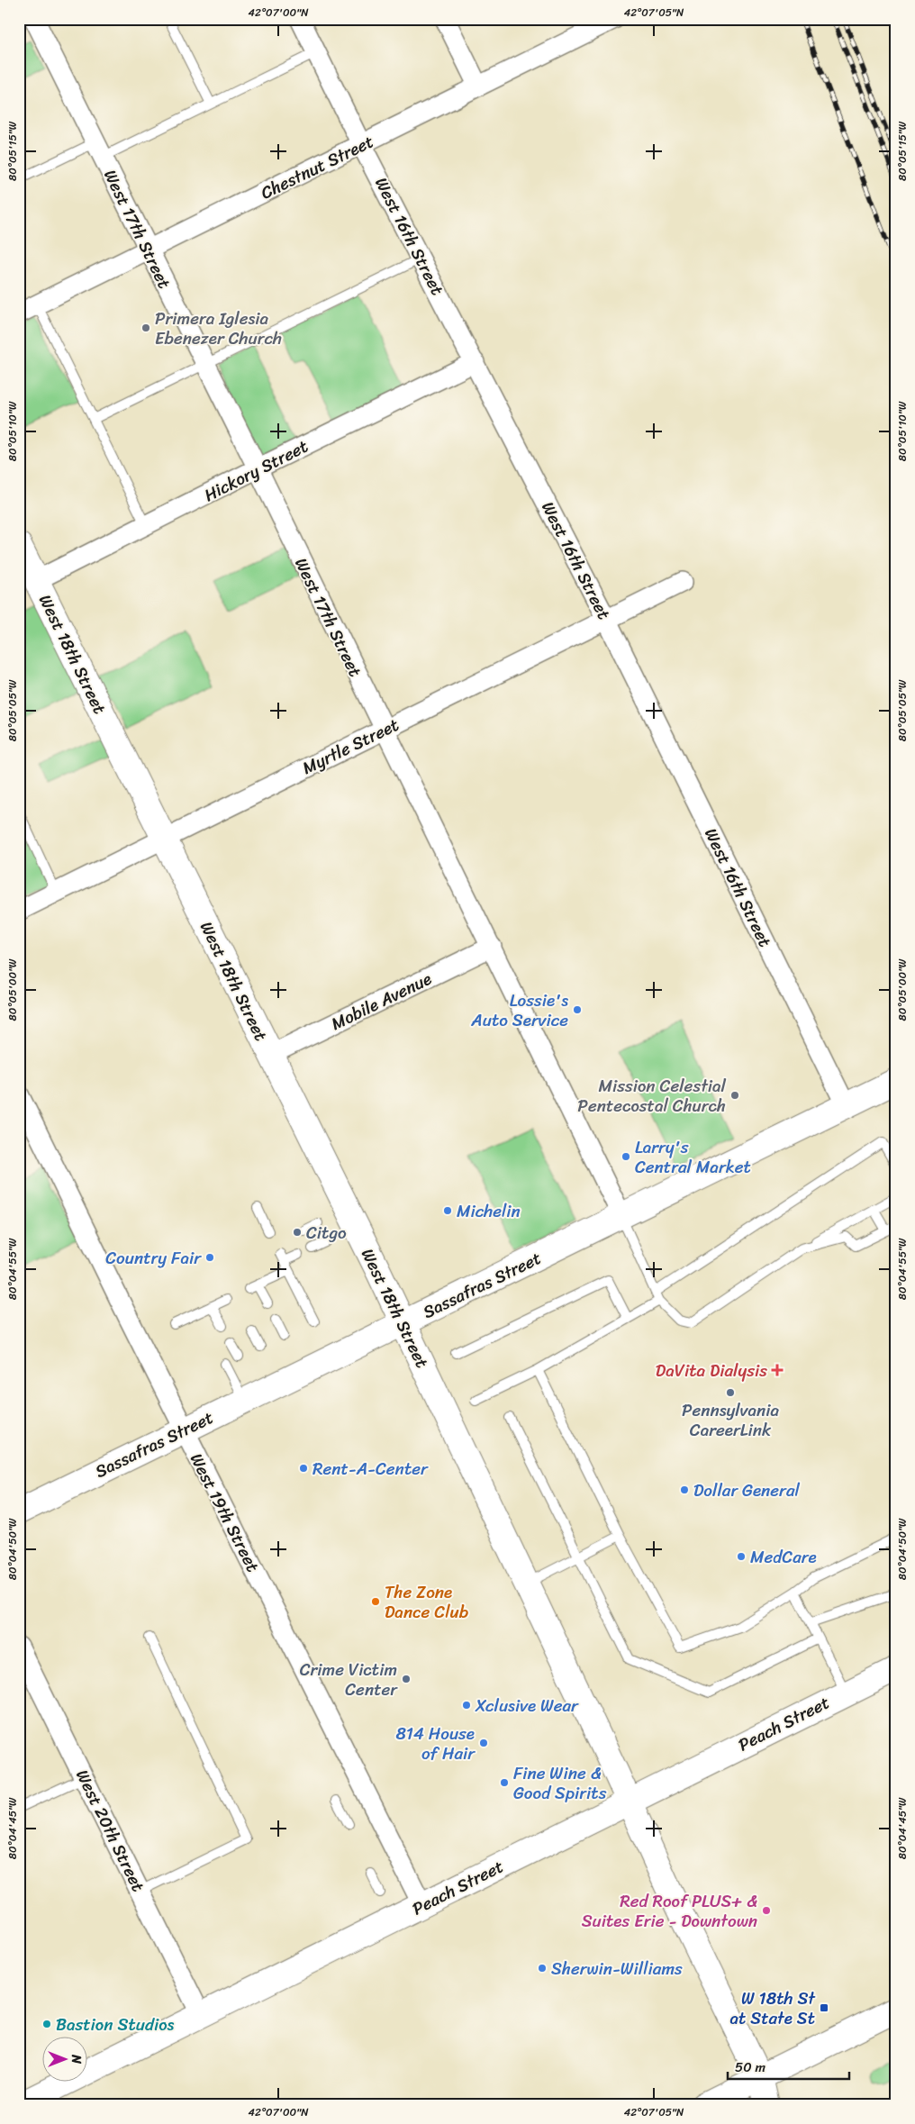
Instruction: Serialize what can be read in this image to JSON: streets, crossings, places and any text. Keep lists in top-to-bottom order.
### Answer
{
  "streets": {
    "main road": ["West 18th Street", "Sassafras Street", "Peach Street"],
    "street": [
      "Chestnut Street",
      "West 17th Street",
      "West 16th Street",
      "Hickory Street",
      "Myrtle Street",
      "Mobile Avenue",
      "West 19th Street",
      "West 20th Street"
    ]
  },
  "crossings": [
    ["Chestnut Street", "West 17th Street"],
    ["Chestnut Street", "West 16th Street"],
    ["West 17th Street", "Hickory Street"],
    ["West 17th Street", "Myrtle Street"],
    ["West 17th Street", "Mobile Avenue"],
    ["West 17th Street", "Sassafras Street"],
    ["West 16th Street", "Hickory Street"],
    ["West 16th Street", "Myrtle Street"],
    ["West 16th Street", "Sassafras Street"],
    ["Hickory Street", "West 18th Street"],
    ["West 18th Street", "Myrtle Street"],
    ["West 18th Street", "Mobile Avenue"],
    ["West 18th Street", "Sassafras Street"],
    ["West 18th Street", "Peach Street"],
    ["Sassafras Street", "West 19th Street"],
    ["West 19th Street", "Peach Street"],
    ["Peach Street", "West 20th Street"]
  ],
  "places": {
    "other": [
      "Primera Iglesia Ebenezer Church",
      "Lossie's Auto Service",
      "Mission Celestial Pentecostal Church",
      "Larry's Central Market",
      "Michelin",
      "Citgo",
      "Country Fair",
      "Pennsylvania CareerLink",
      "Rent-A-Center",
      "Dollar General",
      "MedCare",
      "The Zone Dance Club",
      "Crime Victim Center",
      "Xclusive Wear",
      "814 House of Hair",
      "Fine Wine & Good Spirits",
      "Red Roof PLUS+ & Suites Erie - Downtown",
      "Sherwin-Williams",
      "Bastion Studios"
    ],
    "health": ["DaVita Dialysis"],
    "transit": ["W 18th St at State St"]
  },
  "scale_bar": "50 m",
  "north": "right",
  "coordinates": [
    "42°07'00\"N",
    "42°07'05\"N",
    "80°05'15\"W",
    "80°05'10\"W",
    "80°05'05\"W",
    "80°05'00\"W",
    "80°04'55\"W",
    "80°04'50\"W",
    "80°04'45\"W"
  ]
}
